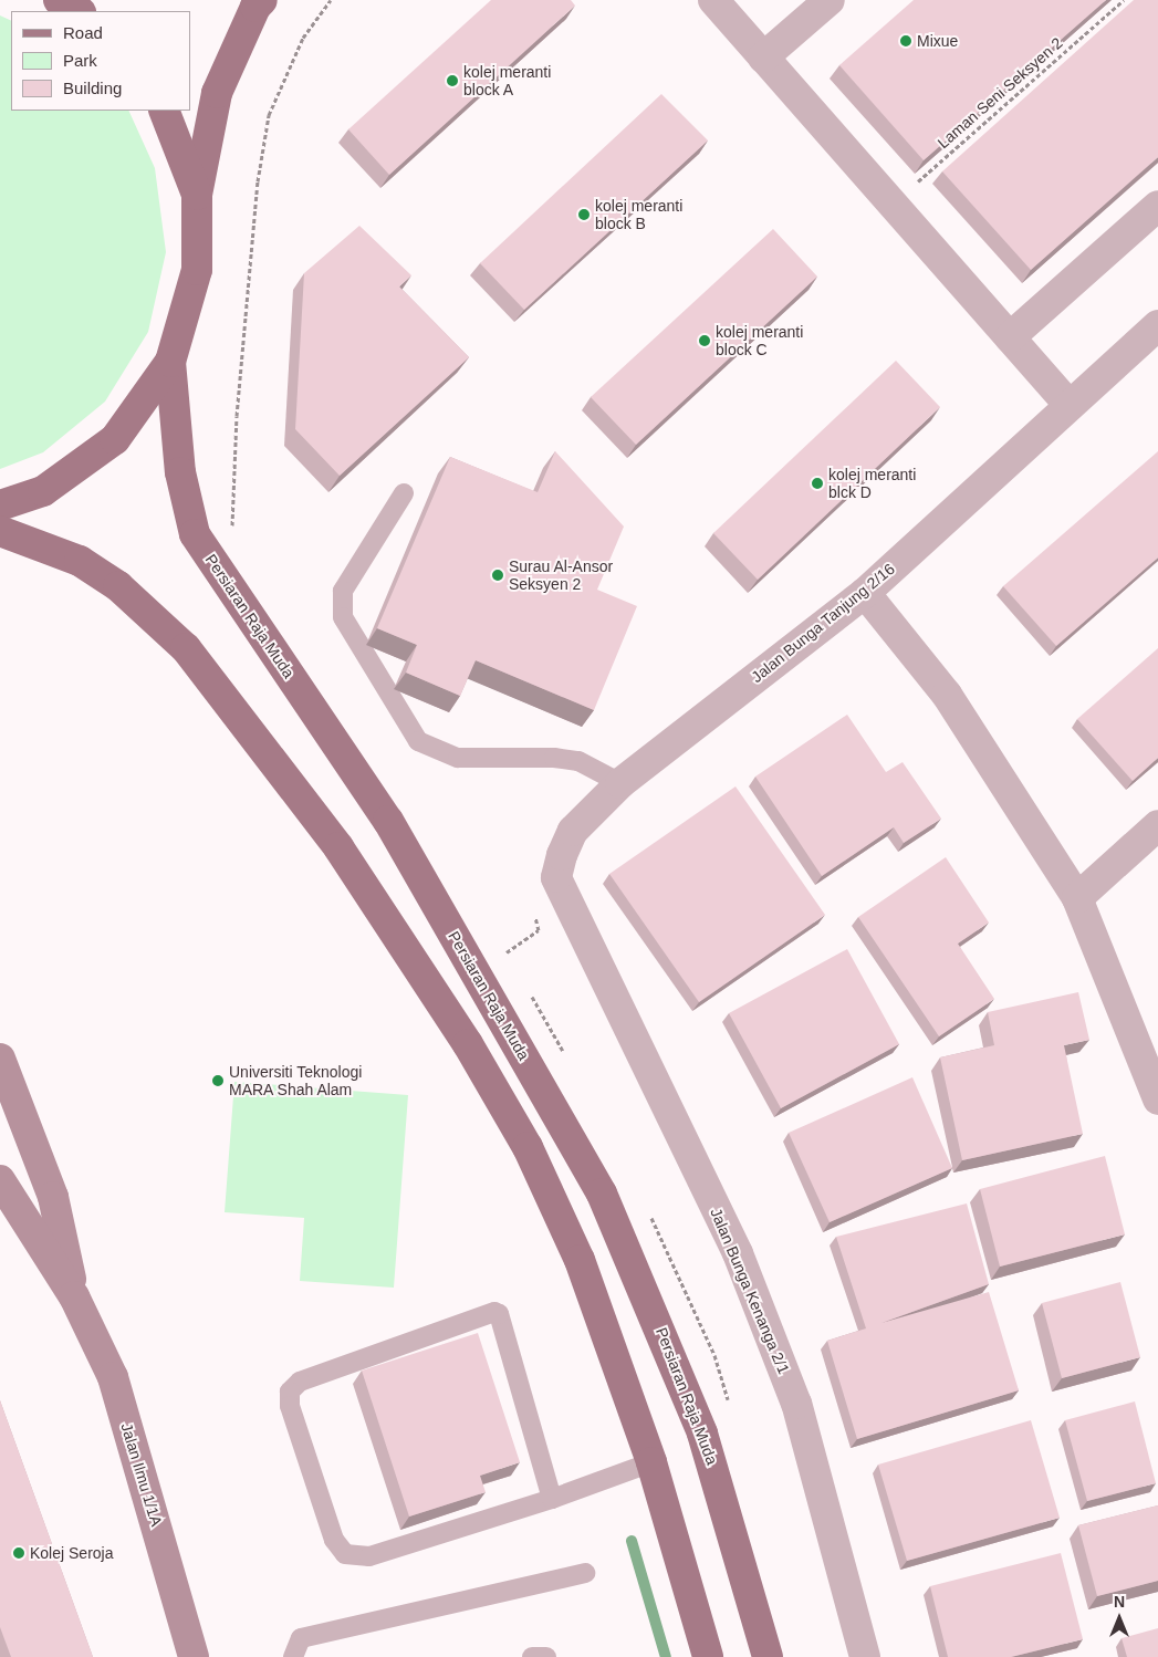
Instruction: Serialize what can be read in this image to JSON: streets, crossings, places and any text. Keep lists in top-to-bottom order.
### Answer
{
  "streets": {
    "main road": ["Persiaran Raja Muda"],
    "street": ["Jalan Bunga Tanjung 2/16", "Jalan Bunga Kenanga 2/1", "Jalan Ilmu 1/1A"],
    "path": ["Laman Seni Seksyen 2"]
  },
  "crossings": [
    ["Jalan Bunga Tanjung 2/16", "Jalan Bunga Kenanga 2/1"]
  ],
  "places": [
    "Mixue",
    "kolej meranti block A",
    "kolej meranti block B",
    "kolej meranti block C",
    "kolej meranti blck D",
    "Surau Al-Ansor Seksyen 2",
    "Universiti Teknologi MARA Shah Alam",
    "Kolej Seroja"
  ],
  "legend": ["Road", "Park", "Building"],
  "north": "top"
}
